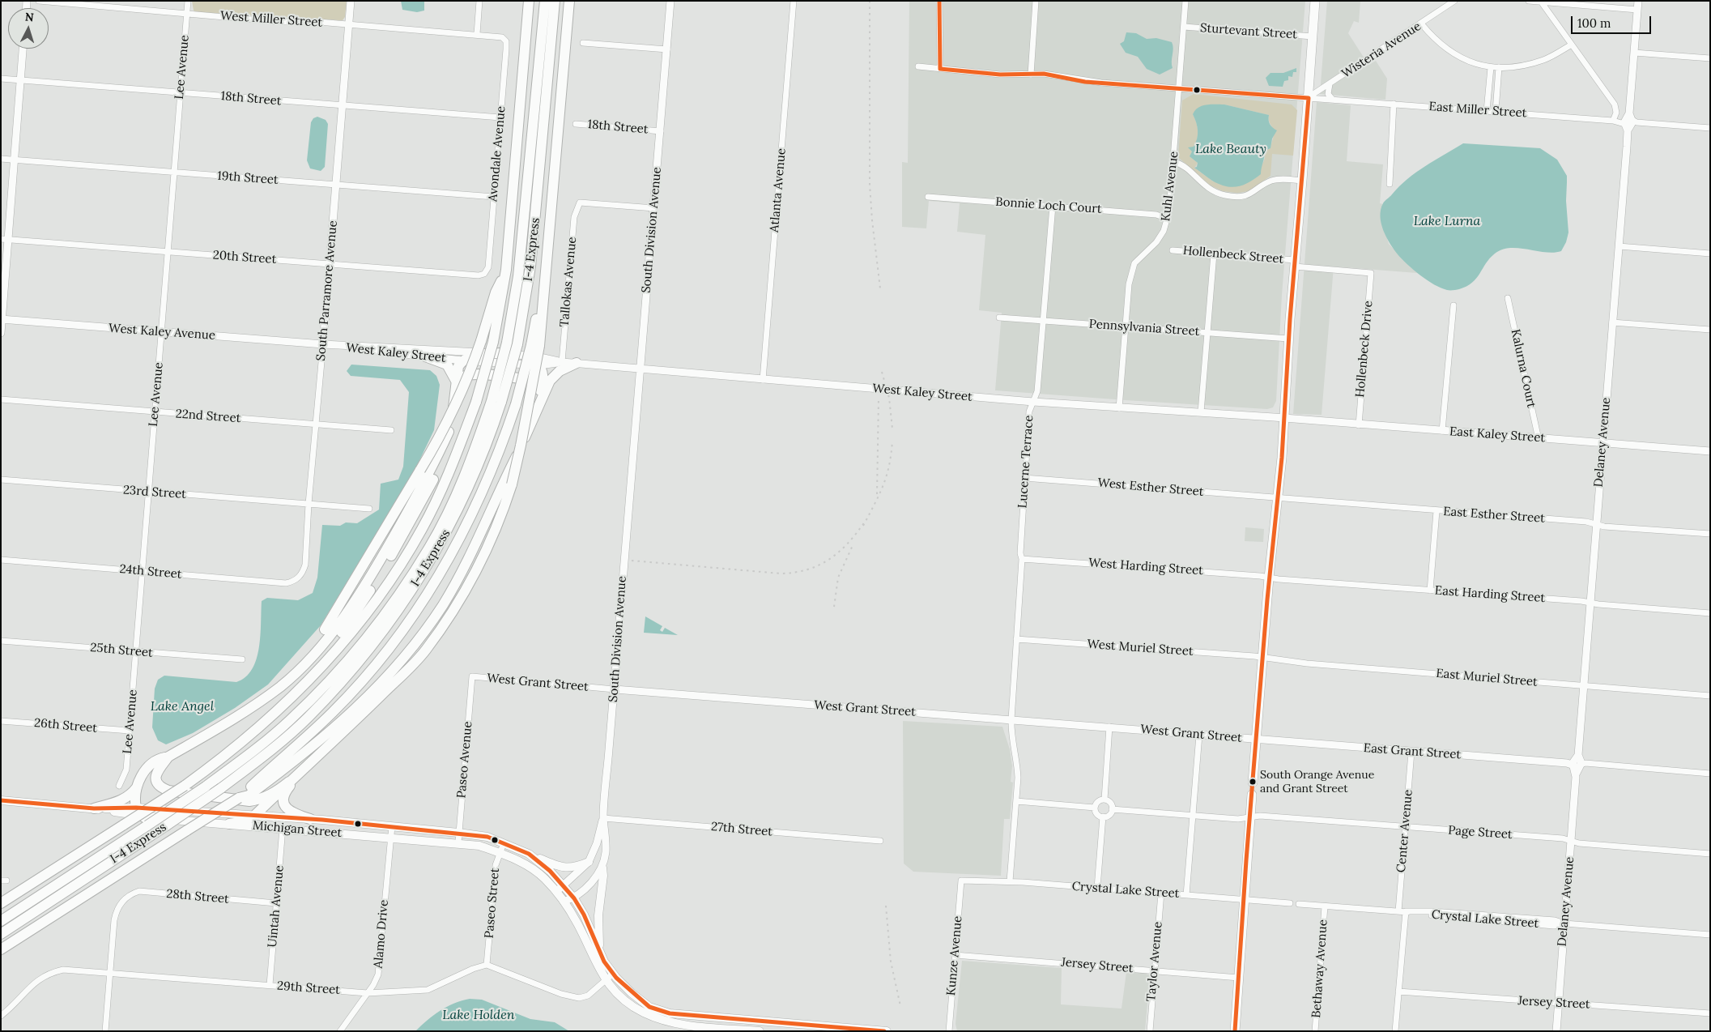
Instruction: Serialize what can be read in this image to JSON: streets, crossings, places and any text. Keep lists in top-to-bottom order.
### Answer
{
  "streets": {
    "highway": ["I-4 Express"],
    "main road": ["Michigan Street"],
    "street": [
      "West Miller Street",
      "Sturtevant Street",
      "Wisteria Avenue",
      "Lee Avenue",
      "18th Street",
      "East Miller Street",
      "Avondale Avenue",
      "19th Street",
      "Kuhl Avenue",
      "Atlanta Avenue",
      "Bonnie Loch Court",
      "South Division Avenue",
      "Hollenbeck Street",
      "20th Street",
      "Tallokas Avenue",
      "South Parramore Avenue",
      "Pennsylvania Street",
      "West Kaley Avenue",
      "Hollenbeck Drive",
      "West Kaley Street",
      "Kalurna Court",
      "22nd Street",
      "East Kaley Street",
      "Delaney Avenue",
      "Lucerne Terrace",
      "West Esther Street",
      "23rd Street",
      "East Esther Street",
      "West Harding Street",
      "24th Street",
      "East Harding Street",
      "West Muriel Street",
      "25th Street",
      "East Muriel Street",
      "West Grant Street",
      "26th Street",
      "East Grant Street",
      "Paseo Avenue",
      "27th Street",
      "Center Avenue",
      "Page Street",
      "Crystal Lake Street",
      "28th Street",
      "Paseo Street",
      "Uintah Avenue",
      "Alamo Drive",
      "Kunze Avenue",
      "Taylor Avenue",
      "Jersey Street",
      "Bethaway Avenue",
      "29th Street"
    ]
  },
  "crossings": [
    ["West Miller Street", "Lee Avenue"],
    ["West Miller Street", "Avondale Avenue"],
    ["West Miller Street", "South Parramore Avenue"],
    ["Sturtevant Street", "Kuhl Avenue"],
    ["Wisteria Avenue", "East Miller Street"],
    ["Lee Avenue", "18th Street"],
    ["Lee Avenue", "19th Street"],
    ["Lee Avenue", "20th Street"],
    ["Lee Avenue", "West Kaley Avenue"],
    ["Lee Avenue", "22nd Street"],
    ["Lee Avenue", "23rd Street"],
    ["Lee Avenue", "24th Street"],
    ["Lee Avenue", "25th Street"],
    ["Lee Avenue", "26th Street"],
    ["18th Street", "Avondale Avenue"],
    ["18th Street", "South Division Avenue"],
    ["18th Street", "South Parramore Avenue"],
    ["East Miller Street", "Delaney Avenue"],
    ["Avondale Avenue", "19th Street"],
    ["Avondale Avenue", "20th Street"],
    ["19th Street", "South Parramore Avenue"],
    ["Kuhl Avenue", "Bonnie Loch Court"],
    ["Kuhl Avenue", "Pennsylvania Street"],
    ["Kuhl Avenue", "West Kaley Street"],
    ["Atlanta Avenue", "West Kaley Street"],
    ["Bonnie Loch Court", "Lucerne Terrace"],
    ["South Division Avenue", "Tallokas Avenue"],
    ["South Division Avenue", "West Kaley Street"],
    ["South Division Avenue", "West Grant Street"],
    ["South Division Avenue", "Michigan Street"],
    ["South Division Avenue", "27th Street"],
    ["I-4 Express", "Michigan Street"],
    ["Hollenbeck Street", "Hollenbeck Drive"],
    ["20th Street", "South Parramore Avenue"],
    ["Tallokas Avenue", "West Kaley Street"],
    ["South Parramore Avenue", "West Kaley Avenue"],
    ["South Parramore Avenue", "West Kaley Street"],
    ["South Parramore Avenue", "22nd Street"],
    ["South Parramore Avenue", "23rd Street"],
    ["South Parramore Avenue", "24th Street"],
    ["Pennsylvania Street", "Lucerne Terrace"],
    ["West Kaley Avenue", "West Kaley Street"],
    ["Hollenbeck Drive", "East Kaley Street"],
    ["West Kaley Street", "East Kaley Street"],
    ["West Kaley Street", "Lucerne Terrace"],
    ["Kalurna Court", "East Kaley Street"],
    ["East Kaley Street", "Delaney Avenue"],
    ["Delaney Avenue", "East Esther Street"],
    ["Delaney Avenue", "East Harding Street"],
    ["Delaney Avenue", "East Muriel Street"],
    ["Delaney Avenue", "East Grant Street"],
    ["Delaney Avenue", "Page Street"],
    ["Delaney Avenue", "Crystal Lake Street"],
    ["Delaney Avenue", "Jersey Street"],
    ["Lucerne Terrace", "West Esther Street"],
    ["Lucerne Terrace", "West Harding Street"],
    ["Lucerne Terrace", "West Muriel Street"],
    ["Lucerne Terrace", "West Grant Street"],
    ["Lucerne Terrace", "Crystal Lake Street"],
    ["West Esther Street", "East Esther Street"],
    ["West Harding Street", "East Harding Street"],
    ["West Muriel Street", "East Muriel Street"],
    ["West Grant Street", "East Grant Street"],
    ["West Grant Street", "Paseo Avenue"],
    ["East Grant Street", "Center Avenue"],
    ["Paseo Avenue", "Michigan Street"],
    ["Michigan Street", "Paseo Street"],
    ["Michigan Street", "Uintah Avenue"],
    ["Michigan Street", "Alamo Drive"],
    ["Center Avenue", "Page Street"],
    ["Center Avenue", "Crystal Lake Street"],
    ["Crystal Lake Street", "Kunze Avenue"],
    ["Crystal Lake Street", "Taylor Avenue"],
    ["Crystal Lake Street", "Bethaway Avenue"],
    ["28th Street", "Uintah Avenue"],
    ["28th Street", "29th Street"],
    ["Paseo Street", "29th Street"],
    ["Uintah Avenue", "29th Street"],
    ["Alamo Drive", "29th Street"],
    ["Kunze Avenue", "Jersey Street"],
    ["Taylor Avenue", "Jersey Street"]
  ],
  "water": [
    "Lake Beauty",
    "Lake Lurna",
    "Lake Angel",
    "Lake Holden"
  ],
  "places": ["South Orange Avenue and Grant Street"],
  "scale_bar": "100 m",
  "north": "top"
}
